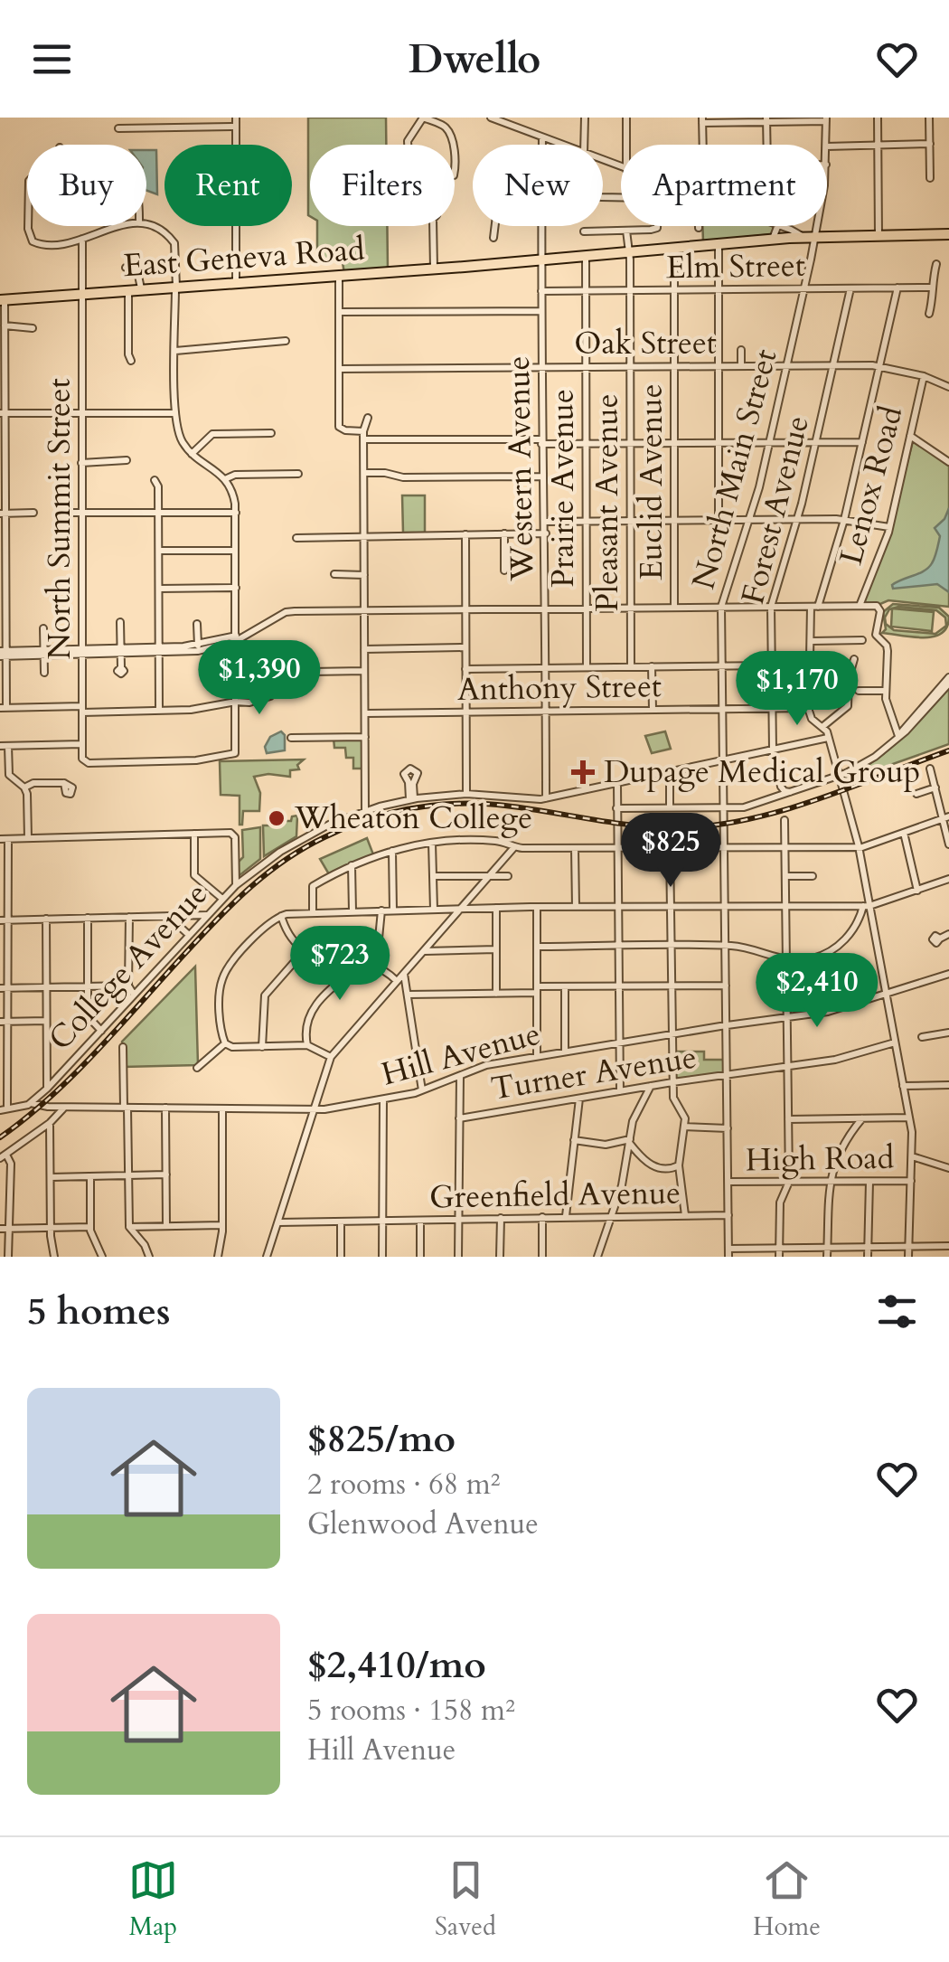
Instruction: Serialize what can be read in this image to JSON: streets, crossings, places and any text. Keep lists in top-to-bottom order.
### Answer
{
  "streets": {
    "main road": ["East Geneva Road"],
    "street": [
      "Elm Street",
      "Oak Street",
      "Western Avenue",
      "North Main Street",
      "Euclid Avenue",
      "Lenox Road",
      "Prairie Avenue",
      "Pleasant Avenue",
      "Forest Avenue",
      "North Summit Street",
      "Anthony Street",
      "College Avenue",
      "Hill Avenue",
      "Turner Avenue",
      "High Road",
      "Greenfield Avenue"
    ]
  },
  "crossings": [
    ["East Geneva Road", "Western Avenue"],
    ["East Geneva Road", "North Main Street"],
    ["East Geneva Road", "Euclid Avenue"],
    ["East Geneva Road", "Prairie Avenue"],
    ["East Geneva Road", "Pleasant Avenue"],
    ["East Geneva Road", "North Summit Street"],
    ["Elm Street", "Western Avenue"],
    ["Elm Street", "North Main Street"],
    ["Elm Street", "Euclid Avenue"],
    ["Elm Street", "Prairie Avenue"],
    ["Elm Street", "Pleasant Avenue"],
    ["Elm Street", "Forest Avenue"],
    ["Oak Street", "Western Avenue"],
    ["Oak Street", "North Main Street"],
    ["Oak Street", "Euclid Avenue"],
    ["Oak Street", "Lenox Road"],
    ["Oak Street", "Prairie Avenue"],
    ["Oak Street", "Pleasant Avenue"],
    ["Oak Street", "Forest Avenue"],
    ["Western Avenue", "Anthony Street"],
    ["Western Avenue", "College Avenue"],
    ["North Main Street", "Anthony Street"],
    ["North Main Street", "College Avenue"],
    ["North Main Street", "Hill Avenue"],
    ["North Main Street", "Turner Avenue"],
    ["North Main Street", "High Road"],
    ["North Main Street", "Greenfield Avenue"],
    ["Forest Avenue", "Anthony Street"],
    ["Forest Avenue", "College Avenue"],
    ["College Avenue", "Hill Avenue"]
  ],
  "places": {
    "health": ["Dupage Medical Group"],
    "other": ["Wheaton College"]
  },
  "page": {
    "header": "Dwello",
    "chip": [
      "Buy",
      "Rent",
      "Filters",
      "New",
      "Apartment"
    ],
    "price": [
      "$1,390",
      "$1,170",
      "$825",
      "$723",
      "$2,410"
    ],
    "heading": "5 homes",
    "list": [
      {
        "name": "$825/mo",
        "note": "2 rooms · 68 m² · Glenwood Avenue"
      },
      {
        "name": "$2,410/mo",
        "note": "5 rooms · 158 m² · Hill Avenue"
      }
    ],
    "tabs": ["Map", "Saved", "Home"]
  }
}
